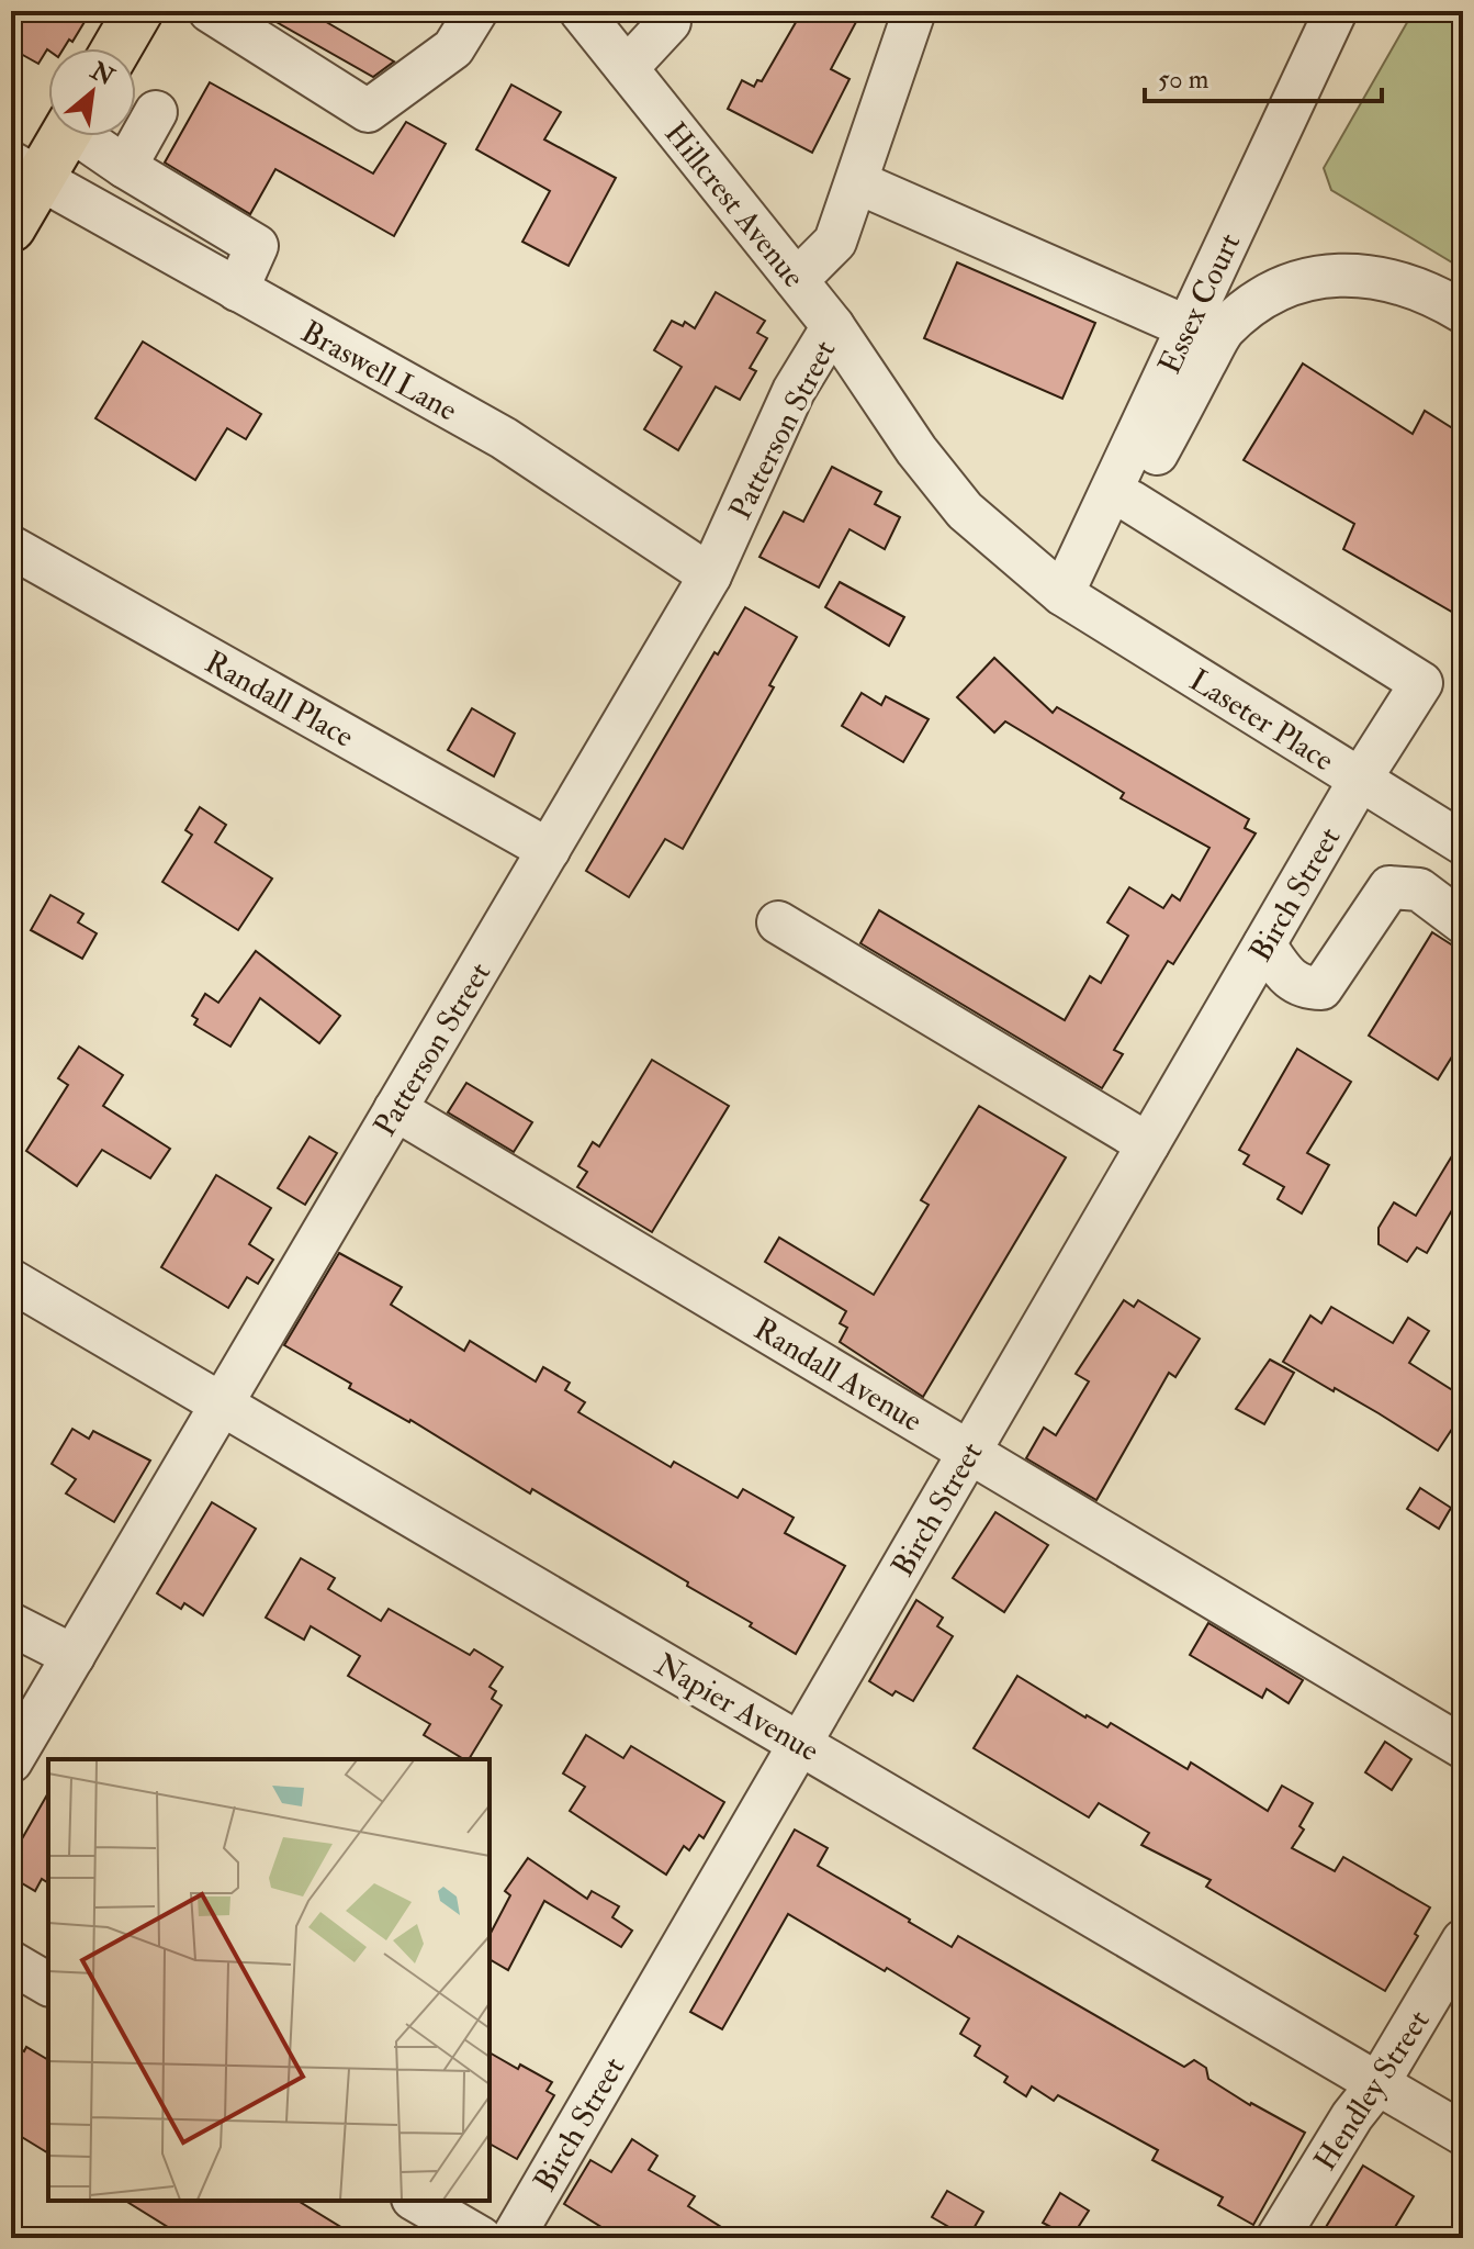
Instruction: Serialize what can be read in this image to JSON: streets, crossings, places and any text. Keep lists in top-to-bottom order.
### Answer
{
  "streets": {
    "street": [
      "Hillcrest Avenue",
      "Essex Court",
      "Braswell Lane",
      "Patterson Street",
      "Randall Place",
      "Laseter Place",
      "Birch Street",
      "Randall Avenue",
      "Napier Avenue",
      "Hendley Street"
    ]
  },
  "crossings": [
    ["Hillcrest Avenue", "Essex Court"],
    ["Hillcrest Avenue", "Patterson Street"],
    ["Hillcrest Avenue", "Laseter Place"],
    ["Essex Court", "Laseter Place"],
    ["Braswell Lane", "Patterson Street"],
    ["Patterson Street", "Randall Place"],
    ["Patterson Street", "Randall Avenue"],
    ["Patterson Street", "Napier Avenue"],
    ["Laseter Place", "Birch Street"],
    ["Birch Street", "Randall Avenue"],
    ["Birch Street", "Napier Avenue"],
    ["Napier Avenue", "Hendley Street"]
  ],
  "scale_bar": "50 m",
  "north": "top right"
}
